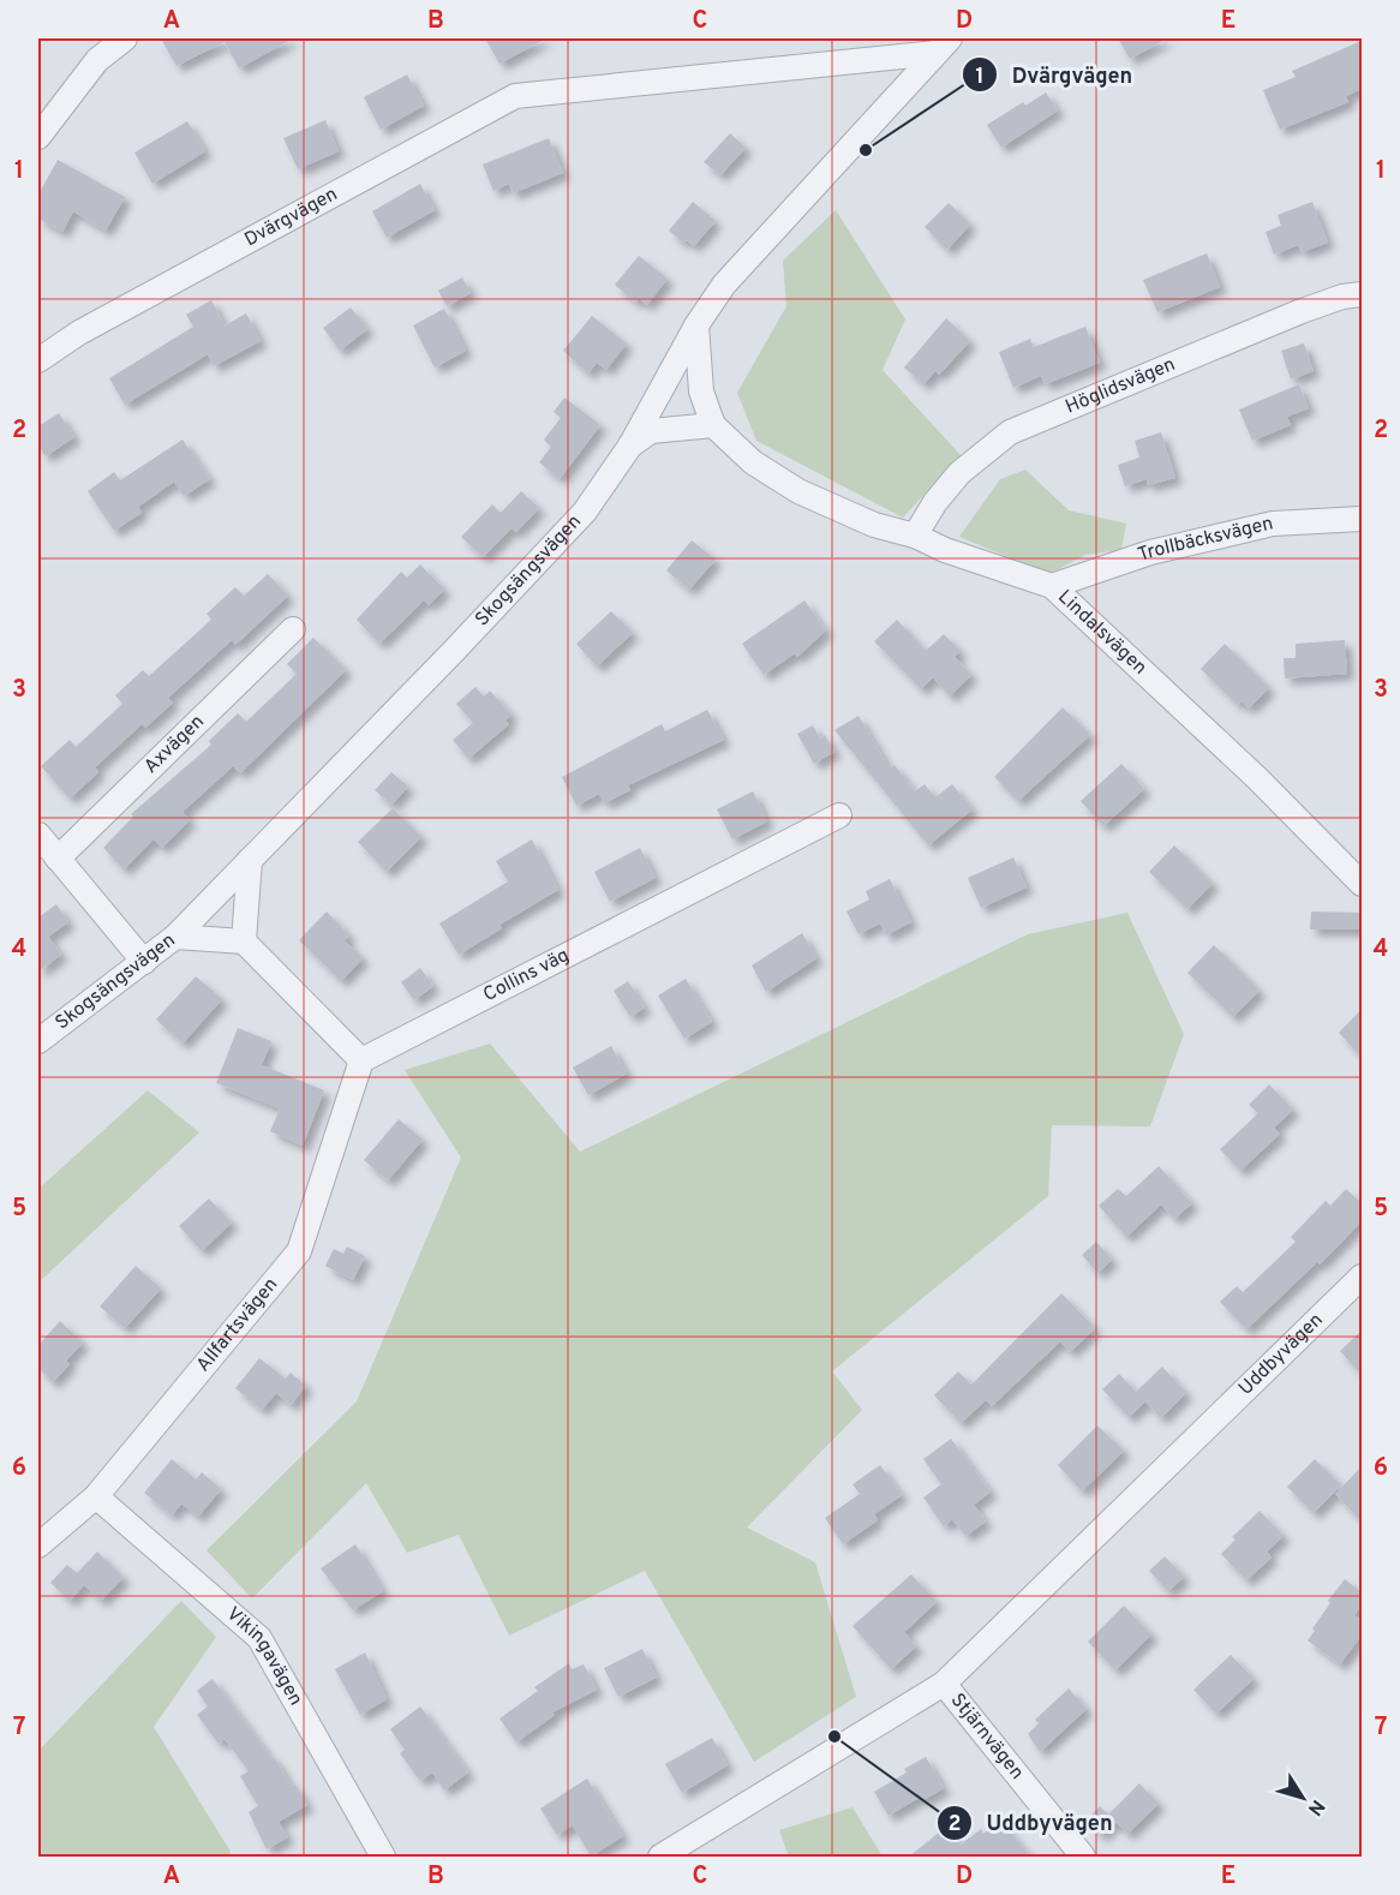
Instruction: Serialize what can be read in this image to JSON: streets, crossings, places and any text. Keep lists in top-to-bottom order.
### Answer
{
  "streets": {
    "street": [
      "Dvärgvägen",
      "Höglidsvägen",
      "Trollbäcksvägen",
      "Skogsängsvägen",
      "Lindalsvägen",
      "Axvägen",
      "Collins väg",
      "Allfartsvägen",
      "Uddbyvägen",
      "Vikingavägen",
      "Stjärnvägen"
    ]
  },
  "crossings": [
    ["Dvärgvägen", "Skogsängsvägen"],
    ["Höglidsvägen", "Lindalsvägen"],
    ["Trollbäcksvägen", "Lindalsvägen"],
    ["Skogsängsvägen", "Lindalsvägen"],
    ["Collins väg", "Allfartsvägen"],
    ["Allfartsvägen", "Vikingavägen"],
    ["Uddbyvägen", "Stjärnvägen"]
  ],
  "places": ["Dvärgvägen", "Uddbyvägen"],
  "north": "bottom right",
  "grid": {
    "columns": [
      "A",
      "B",
      "C",
      "D",
      "E"
    ],
    "rows": [
      "1",
      "2",
      "3",
      "4",
      "5",
      "6",
      "7"
    ]
  }
}
